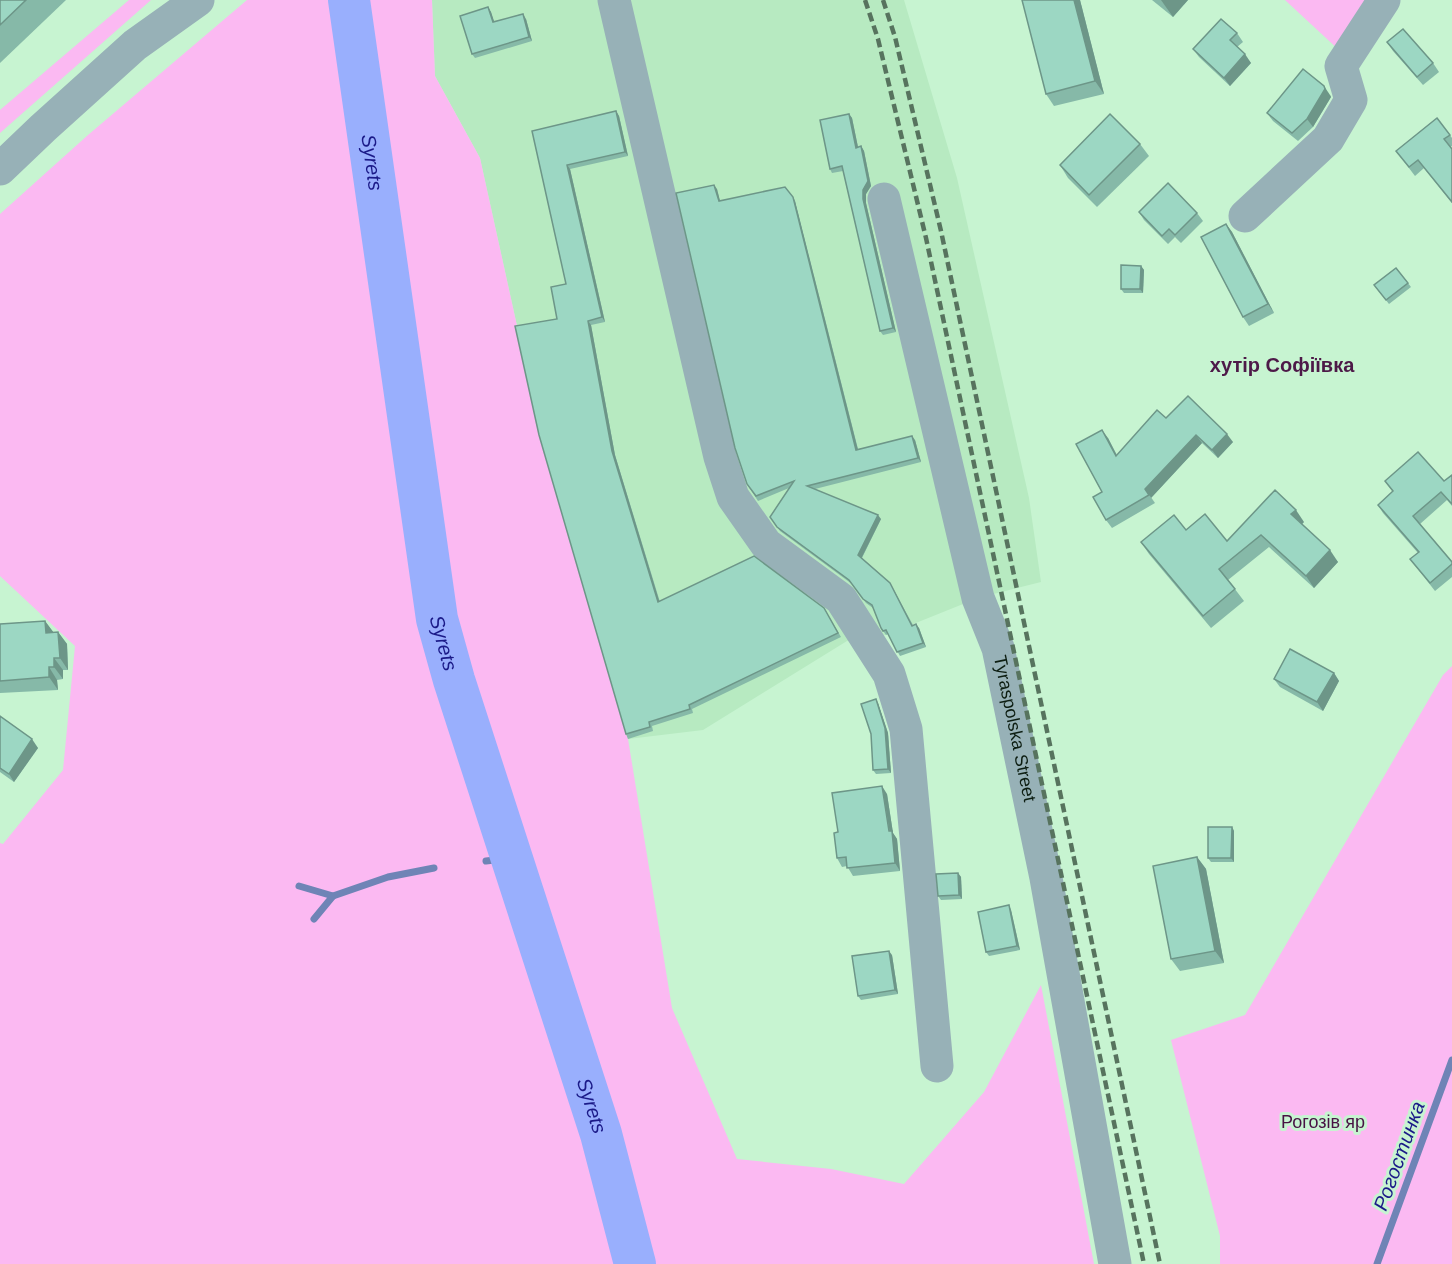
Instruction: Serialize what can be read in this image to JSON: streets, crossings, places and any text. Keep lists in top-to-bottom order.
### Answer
{
  "streets": {
    "street": ["Tyraspolska Street"]
  },
  "districts": ["хутір Софіївка"],
  "water": ["Syrets", "Рогостинка"],
  "parks": ["Рогозів яр"]
}
